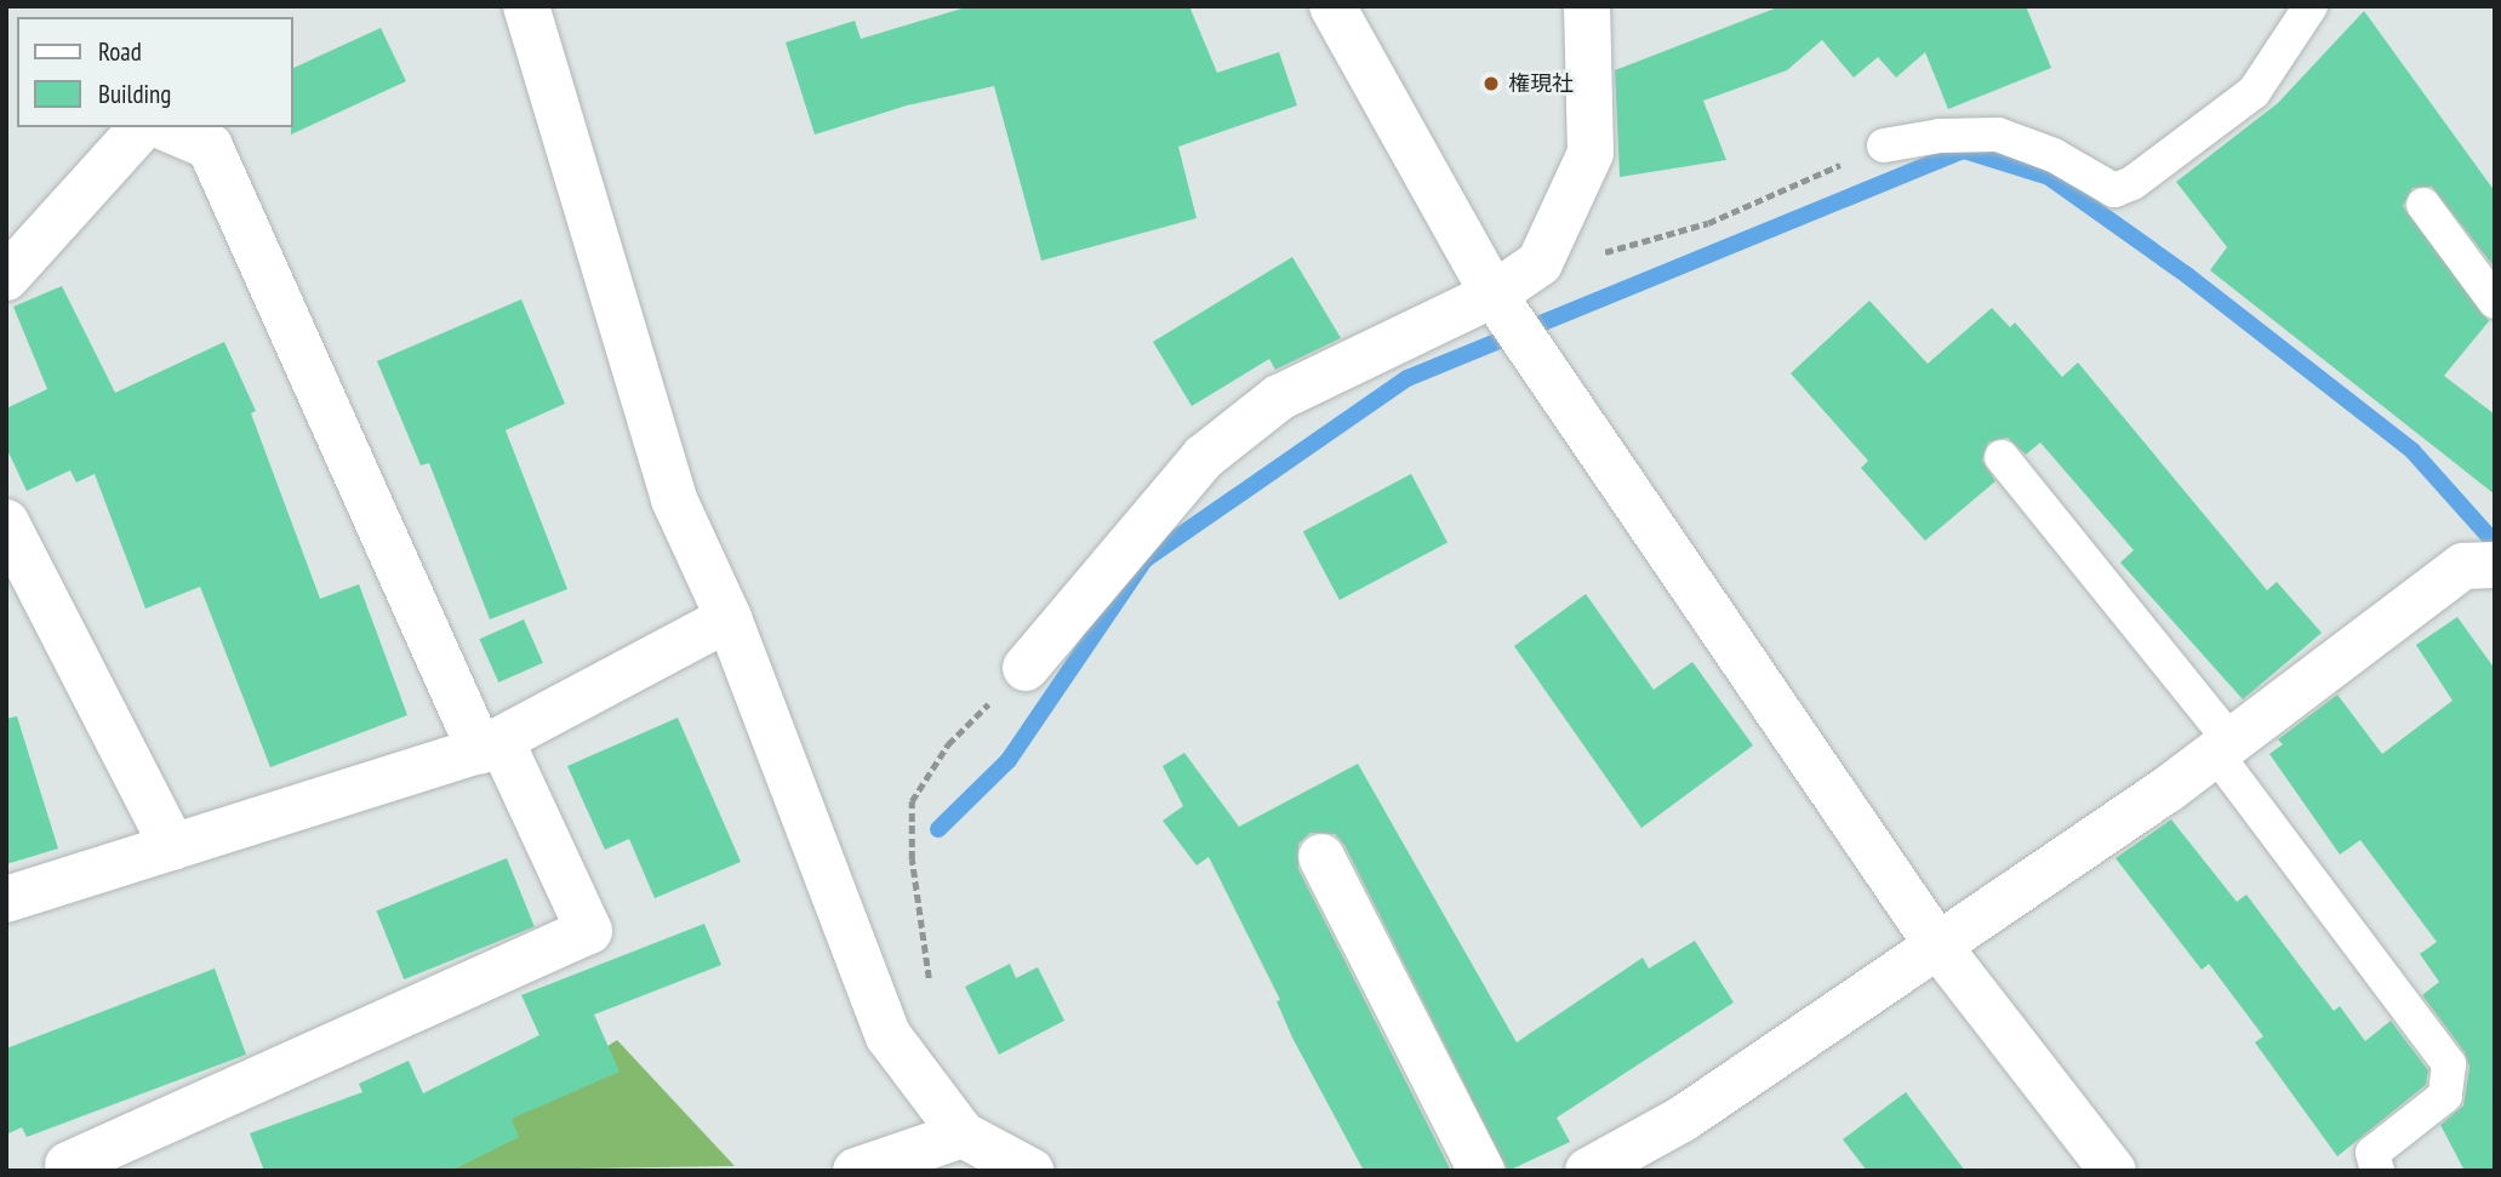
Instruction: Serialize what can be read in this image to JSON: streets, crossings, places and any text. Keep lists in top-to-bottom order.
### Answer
{
  "places": ["権現社"],
  "legend": ["Road", "Building"]
}
